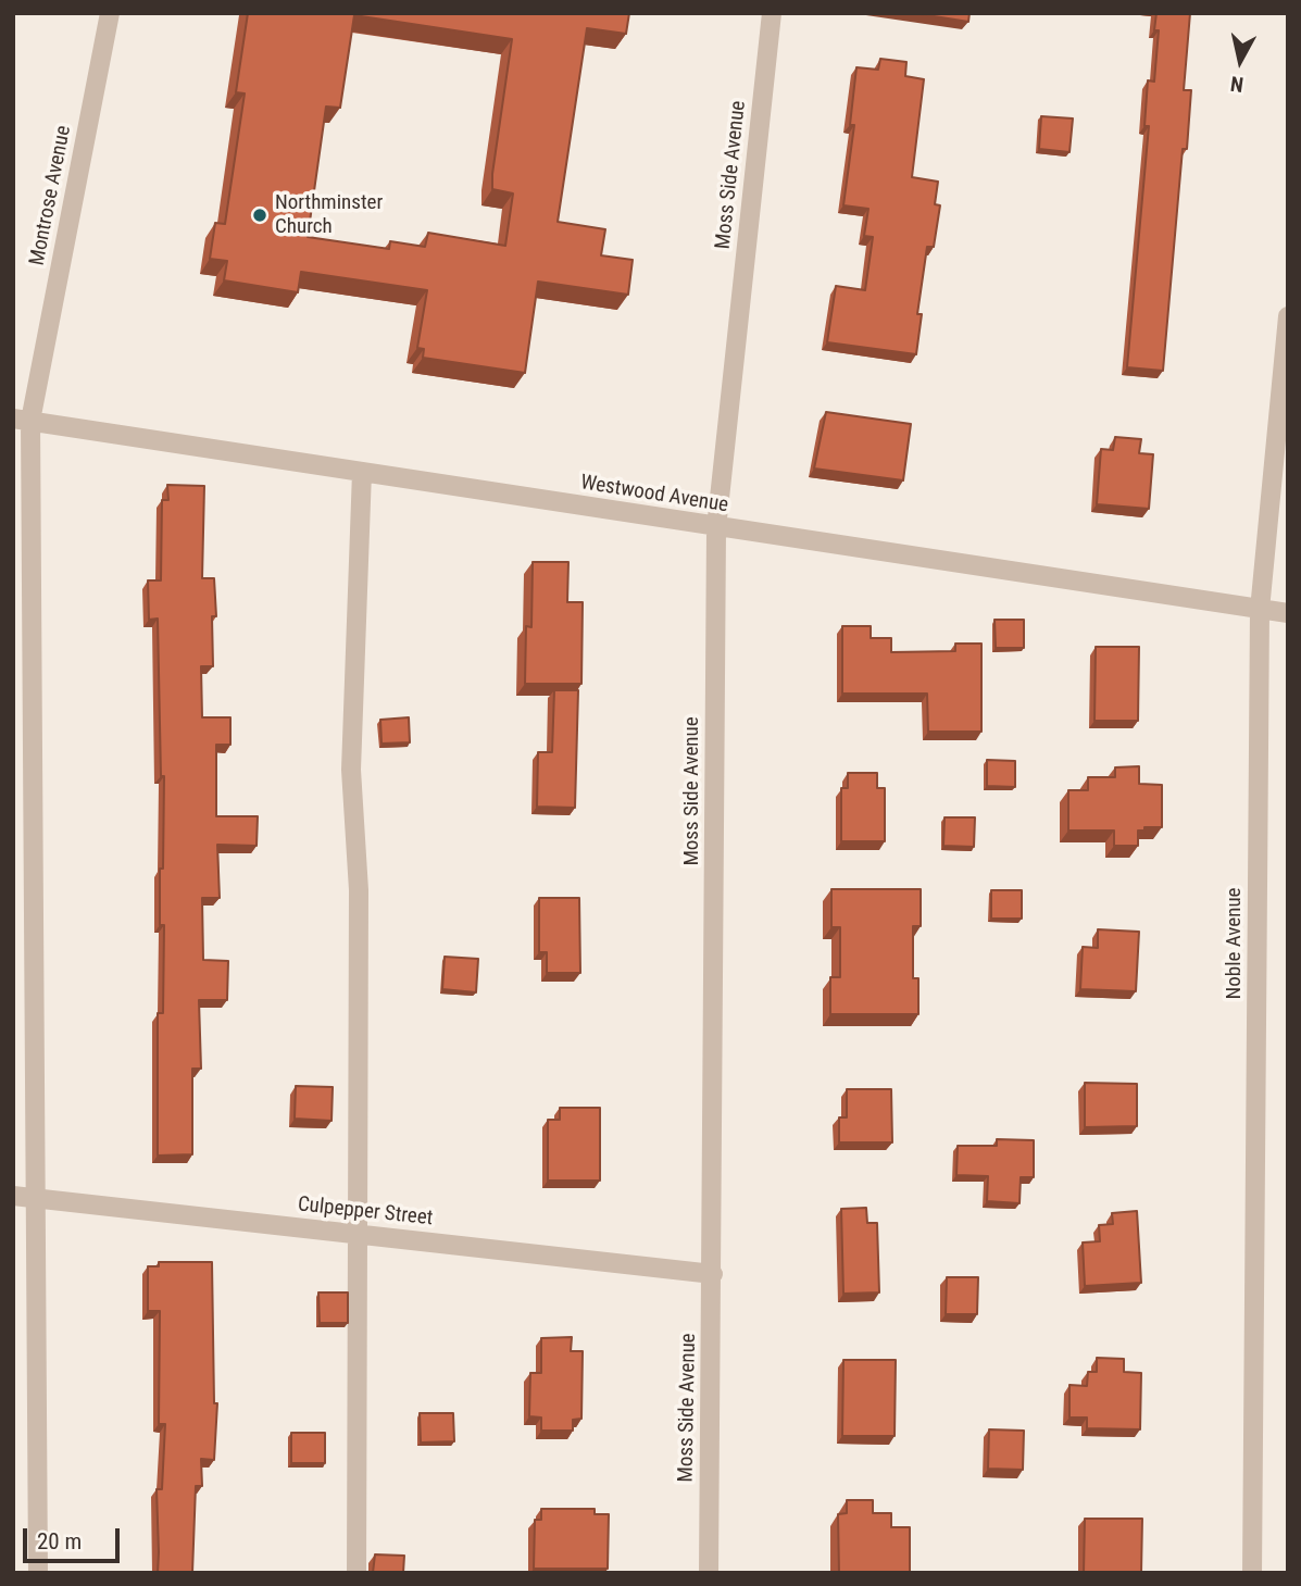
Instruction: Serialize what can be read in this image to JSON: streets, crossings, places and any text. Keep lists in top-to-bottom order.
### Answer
{
  "streets": {
    "street": [
      "Moss Side Avenue",
      "Montrose Avenue",
      "Westwood Avenue",
      "Noble Avenue",
      "Culpepper Street"
    ]
  },
  "crossings": [
    ["Moss Side Avenue", "Westwood Avenue"],
    ["Moss Side Avenue", "Culpepper Street"],
    ["Montrose Avenue", "Westwood Avenue"],
    ["Montrose Avenue", "Culpepper Street"],
    ["Westwood Avenue", "Noble Avenue"]
  ],
  "places": ["Northminster Church"],
  "scale_bar": "20 m",
  "north": "bottom"
}
